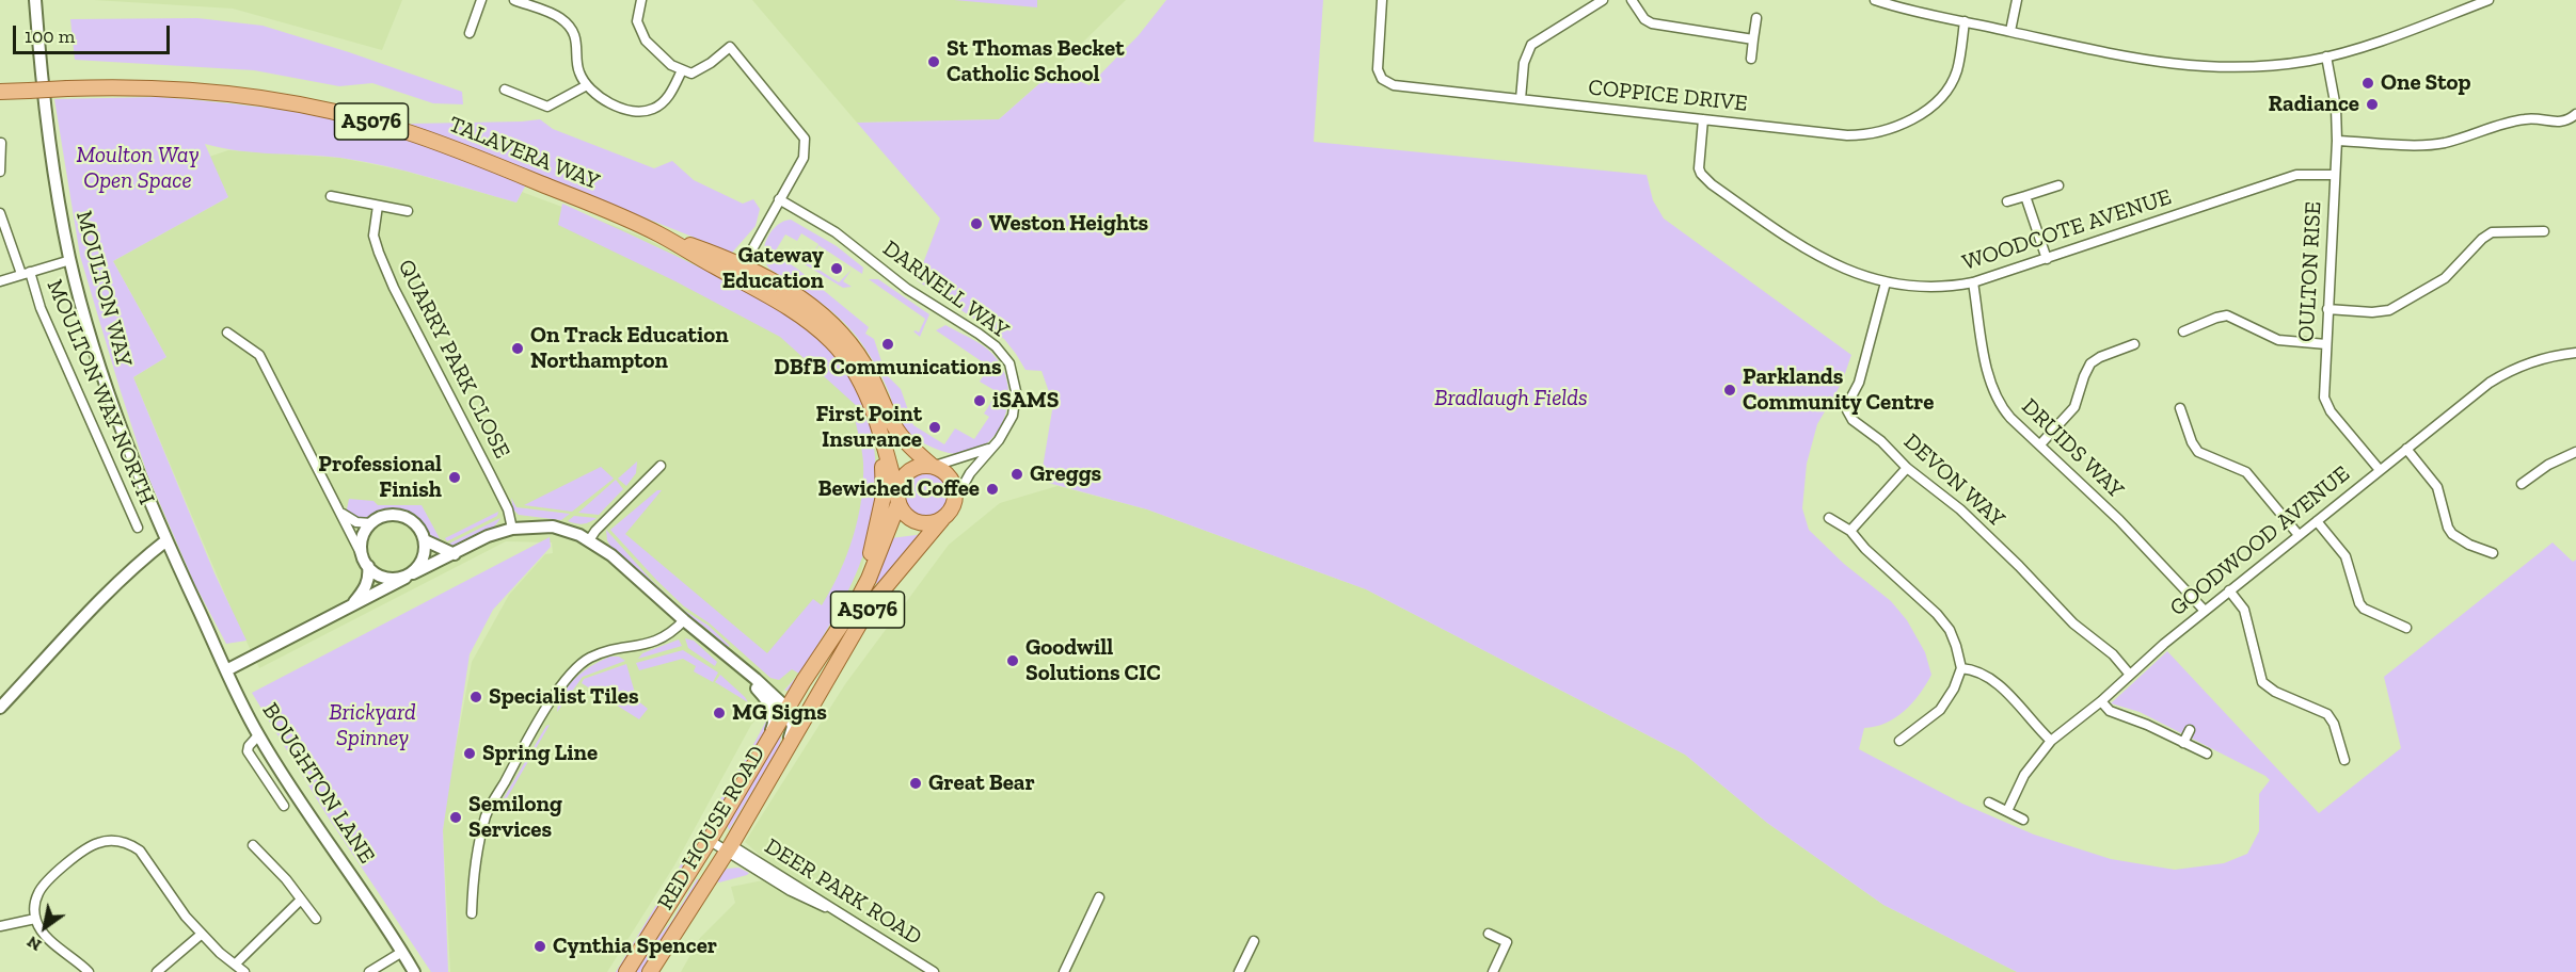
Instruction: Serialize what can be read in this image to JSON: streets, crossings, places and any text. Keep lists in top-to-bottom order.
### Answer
{
  "streets": {
    "main road": ["A5076", "TALAVERA WAY", "RED HOUSE ROAD"],
    "street": [
      "COPPICE DRIVE",
      "WOODCOTE AVENUE",
      "OULTON RISE",
      "MOULTON WAY",
      "DARNELL WAY",
      "QUARRY PARK CLOSE",
      "MOULTON WAY NORTH",
      "DRUIDS WAY",
      "DEVON WAY",
      "GOODWOOD AVENUE",
      "BOUGHTON LANE",
      "DEER PARK ROAD"
    ]
  },
  "crossings": [
    ["COPPICE DRIVE", "WOODCOTE AVENUE"],
    ["TALAVERA WAY", "DARNELL WAY"],
    ["TALAVERA WAY", "RED HOUSE ROAD"],
    ["WOODCOTE AVENUE", "OULTON RISE"],
    ["WOODCOTE AVENUE", "DRUIDS WAY"],
    ["WOODCOTE AVENUE", "DEVON WAY"],
    ["OULTON RISE", "GOODWOOD AVENUE"],
    ["MOULTON WAY", "BOUGHTON LANE"],
    ["DARNELL WAY", "RED HOUSE ROAD"],
    ["DRUIDS WAY", "GOODWOOD AVENUE"],
    ["DEVON WAY", "GOODWOOD AVENUE"],
    ["RED HOUSE ROAD", "DEER PARK ROAD"]
  ],
  "parks": ["Moulton Way Open Space", "Bradlaugh Fields", "Brickyard Spinney"],
  "places": [
    "St Thomas Becket Catholic School",
    "One Stop",
    "Radiance",
    "Weston Heights",
    "Gateway Education",
    "DBfB Communications",
    "On Track Education Northampton",
    "Parklands Community Centre",
    "iSAMS",
    "First Point Insurance",
    "Greggs",
    "Professional Finish",
    "Bewiched Coffee",
    "Goodwill Solutions CIC",
    "Specialist Tiles",
    "MG Signs",
    "Spring Line",
    "Great Bear",
    "Semilong Services",
    "Cynthia Spencer"
  ],
  "scale_bar": "100 m",
  "north": "bottom left"
}
